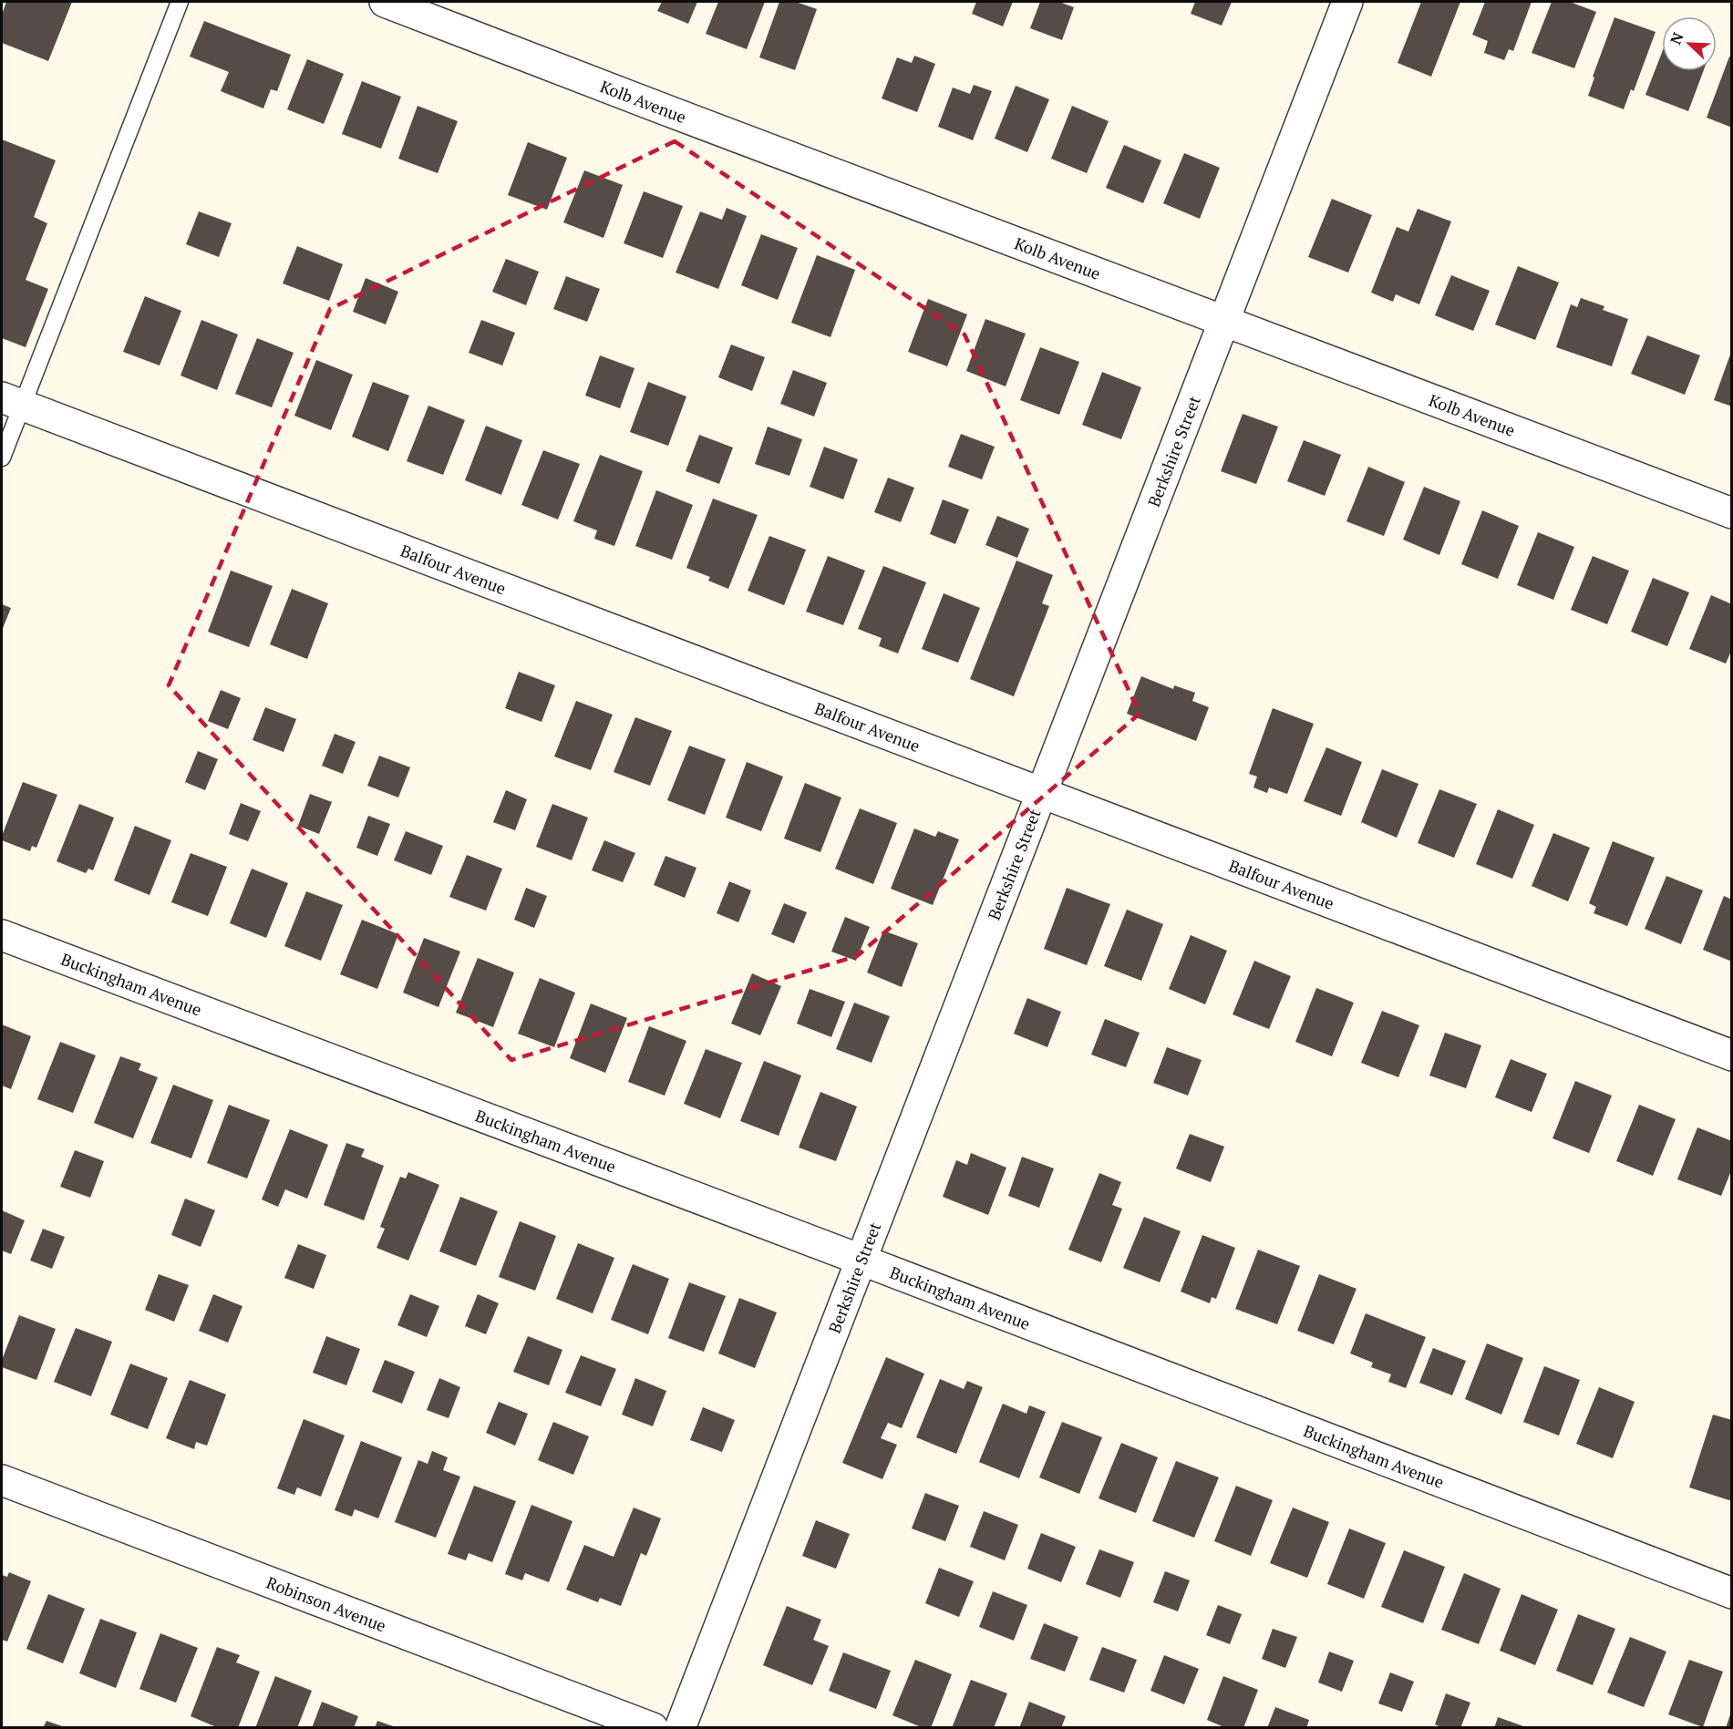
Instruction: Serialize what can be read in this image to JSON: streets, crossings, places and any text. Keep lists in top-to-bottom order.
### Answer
{
  "streets": {
    "street": [
      "Kolb Avenue",
      "Berkshire Street",
      "Balfour Avenue",
      "Buckingham Avenue",
      "Robinson Avenue"
    ]
  },
  "crossings": [
    ["Kolb Avenue", "Berkshire Street"],
    ["Berkshire Street", "Balfour Avenue"],
    ["Berkshire Street", "Buckingham Avenue"]
  ],
  "north": "top left"
}
